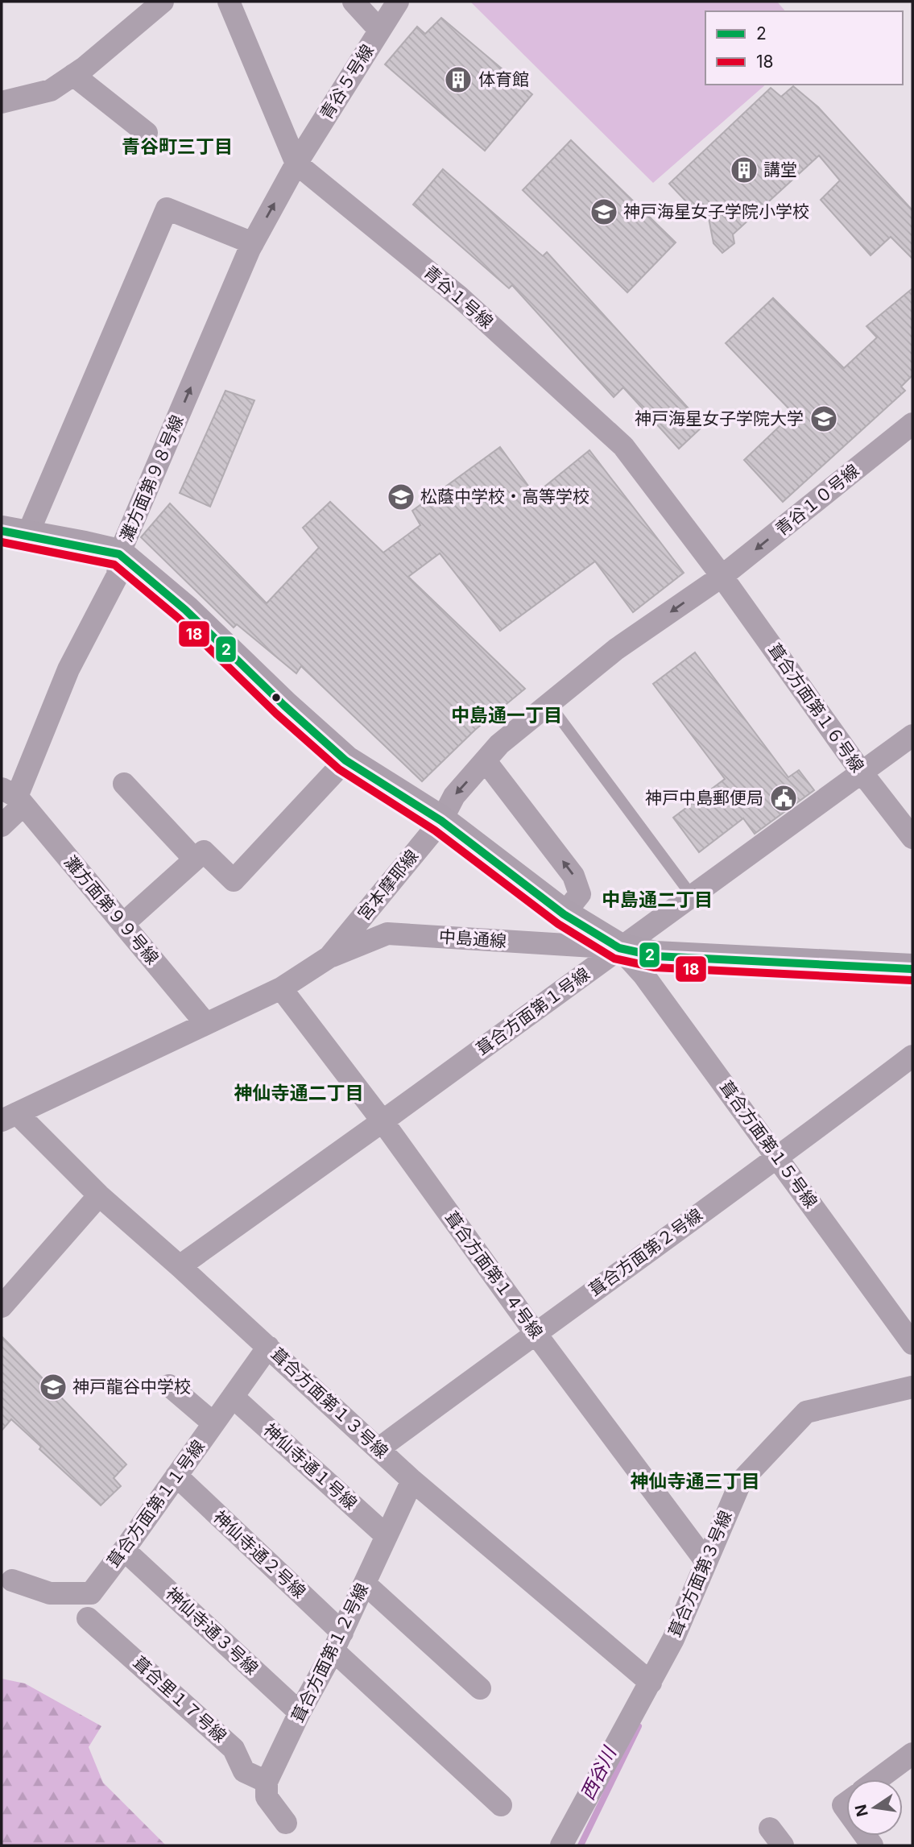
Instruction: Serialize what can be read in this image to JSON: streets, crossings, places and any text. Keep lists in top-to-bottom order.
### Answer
{
  "streets": {
    "street": [
      "青谷５号線",
      "青谷１号線",
      "灘方面第９８号線",
      "青谷１０号線",
      "葺合方面第１６号線",
      "宮本摩耶線",
      "灘方面第９９号線",
      "中島通線",
      "葺合方面第１号線",
      "葺合方面第１５号線",
      "葺合方面第２号線",
      "葺合方面第１４号線",
      "葺合方面第１３号線",
      "神仙寺通１号線",
      "葺合方面第１１号線",
      "神仙寺通２号線",
      "葺合方面第３号線",
      "神仙寺通３号線",
      "葺合方面第１２号線",
      "葺合里１７号線"
    ]
  },
  "crossings": [
    ["青谷５号線", "青谷１号線"],
    ["青谷５号線", "灘方面第９８号線"],
    ["青谷１号線", "灘方面第９８号線"],
    ["青谷１号線", "青谷１０号線"],
    ["青谷１号線", "葺合方面第１６号線"],
    ["青谷１号線", "宮本摩耶線"],
    ["灘方面第９８号線", "灘方面第９９号線"],
    ["青谷１０号線", "葺合方面第１６号線"],
    ["青谷１０号線", "宮本摩耶線"],
    ["葺合方面第１６号線", "宮本摩耶線"],
    ["葺合方面第１６号線", "葺合方面第１号線"],
    ["宮本摩耶線", "灘方面第９９号線"],
    ["宮本摩耶線", "中島通線"],
    ["宮本摩耶線", "葺合方面第１４号線"],
    ["宮本摩耶線", "葺合方面第１３号線"],
    ["中島通線", "葺合方面第１号線"],
    ["中島通線", "葺合方面第１５号線"],
    ["葺合方面第１号線", "葺合方面第１５号線"],
    ["葺合方面第１号線", "葺合方面第１４号線"],
    ["葺合方面第１号線", "葺合方面第１３号線"],
    ["葺合方面第１５号線", "葺合方面第２号線"],
    ["葺合方面第２号線", "葺合方面第１４号線"],
    ["葺合方面第２号線", "葺合方面第１３号線"],
    ["葺合方面第１４号線", "葺合方面第３号線"],
    ["葺合方面第１３号線", "葺合方面第１１号線"],
    ["葺合方面第１３号線", "葺合方面第３号線"],
    ["葺合方面第１３号線", "葺合方面第１２号線"],
    ["神仙寺通１号線", "葺合方面第１１号線"],
    ["神仙寺通１号線", "葺合方面第１２号線"],
    ["葺合方面第１１号線", "神仙寺通２号線"],
    ["葺合方面第１１号線", "神仙寺通３号線"],
    ["神仙寺通２号線", "葺合方面第１２号線"],
    ["神仙寺通３号線", "葺合方面第１２号線"],
    ["葺合方面第１２号線", "葺合里１７号線"]
  ],
  "one_way": ["灘方面第９８号線", "青谷１０号線"],
  "districts": [
    "青谷町三丁目",
    "中島通一丁目",
    "中島通二丁目",
    "神仙寺通二丁目",
    "神仙寺通三丁目"
  ],
  "water": ["西谷川"],
  "places": {
    "building": ["体育館", "講堂"],
    "school or university": [
      "神戸海星女子学院小学校",
      "神戸海星女子学院大学",
      "松蔭中学校・高等学校",
      "神戸龍谷中学校"
    ],
    "public building": ["神戸中島郵便局"]
  },
  "lines": ["transit line 2", "transit line 18"],
  "legend": ["2", "18"],
  "north": "left"
}
